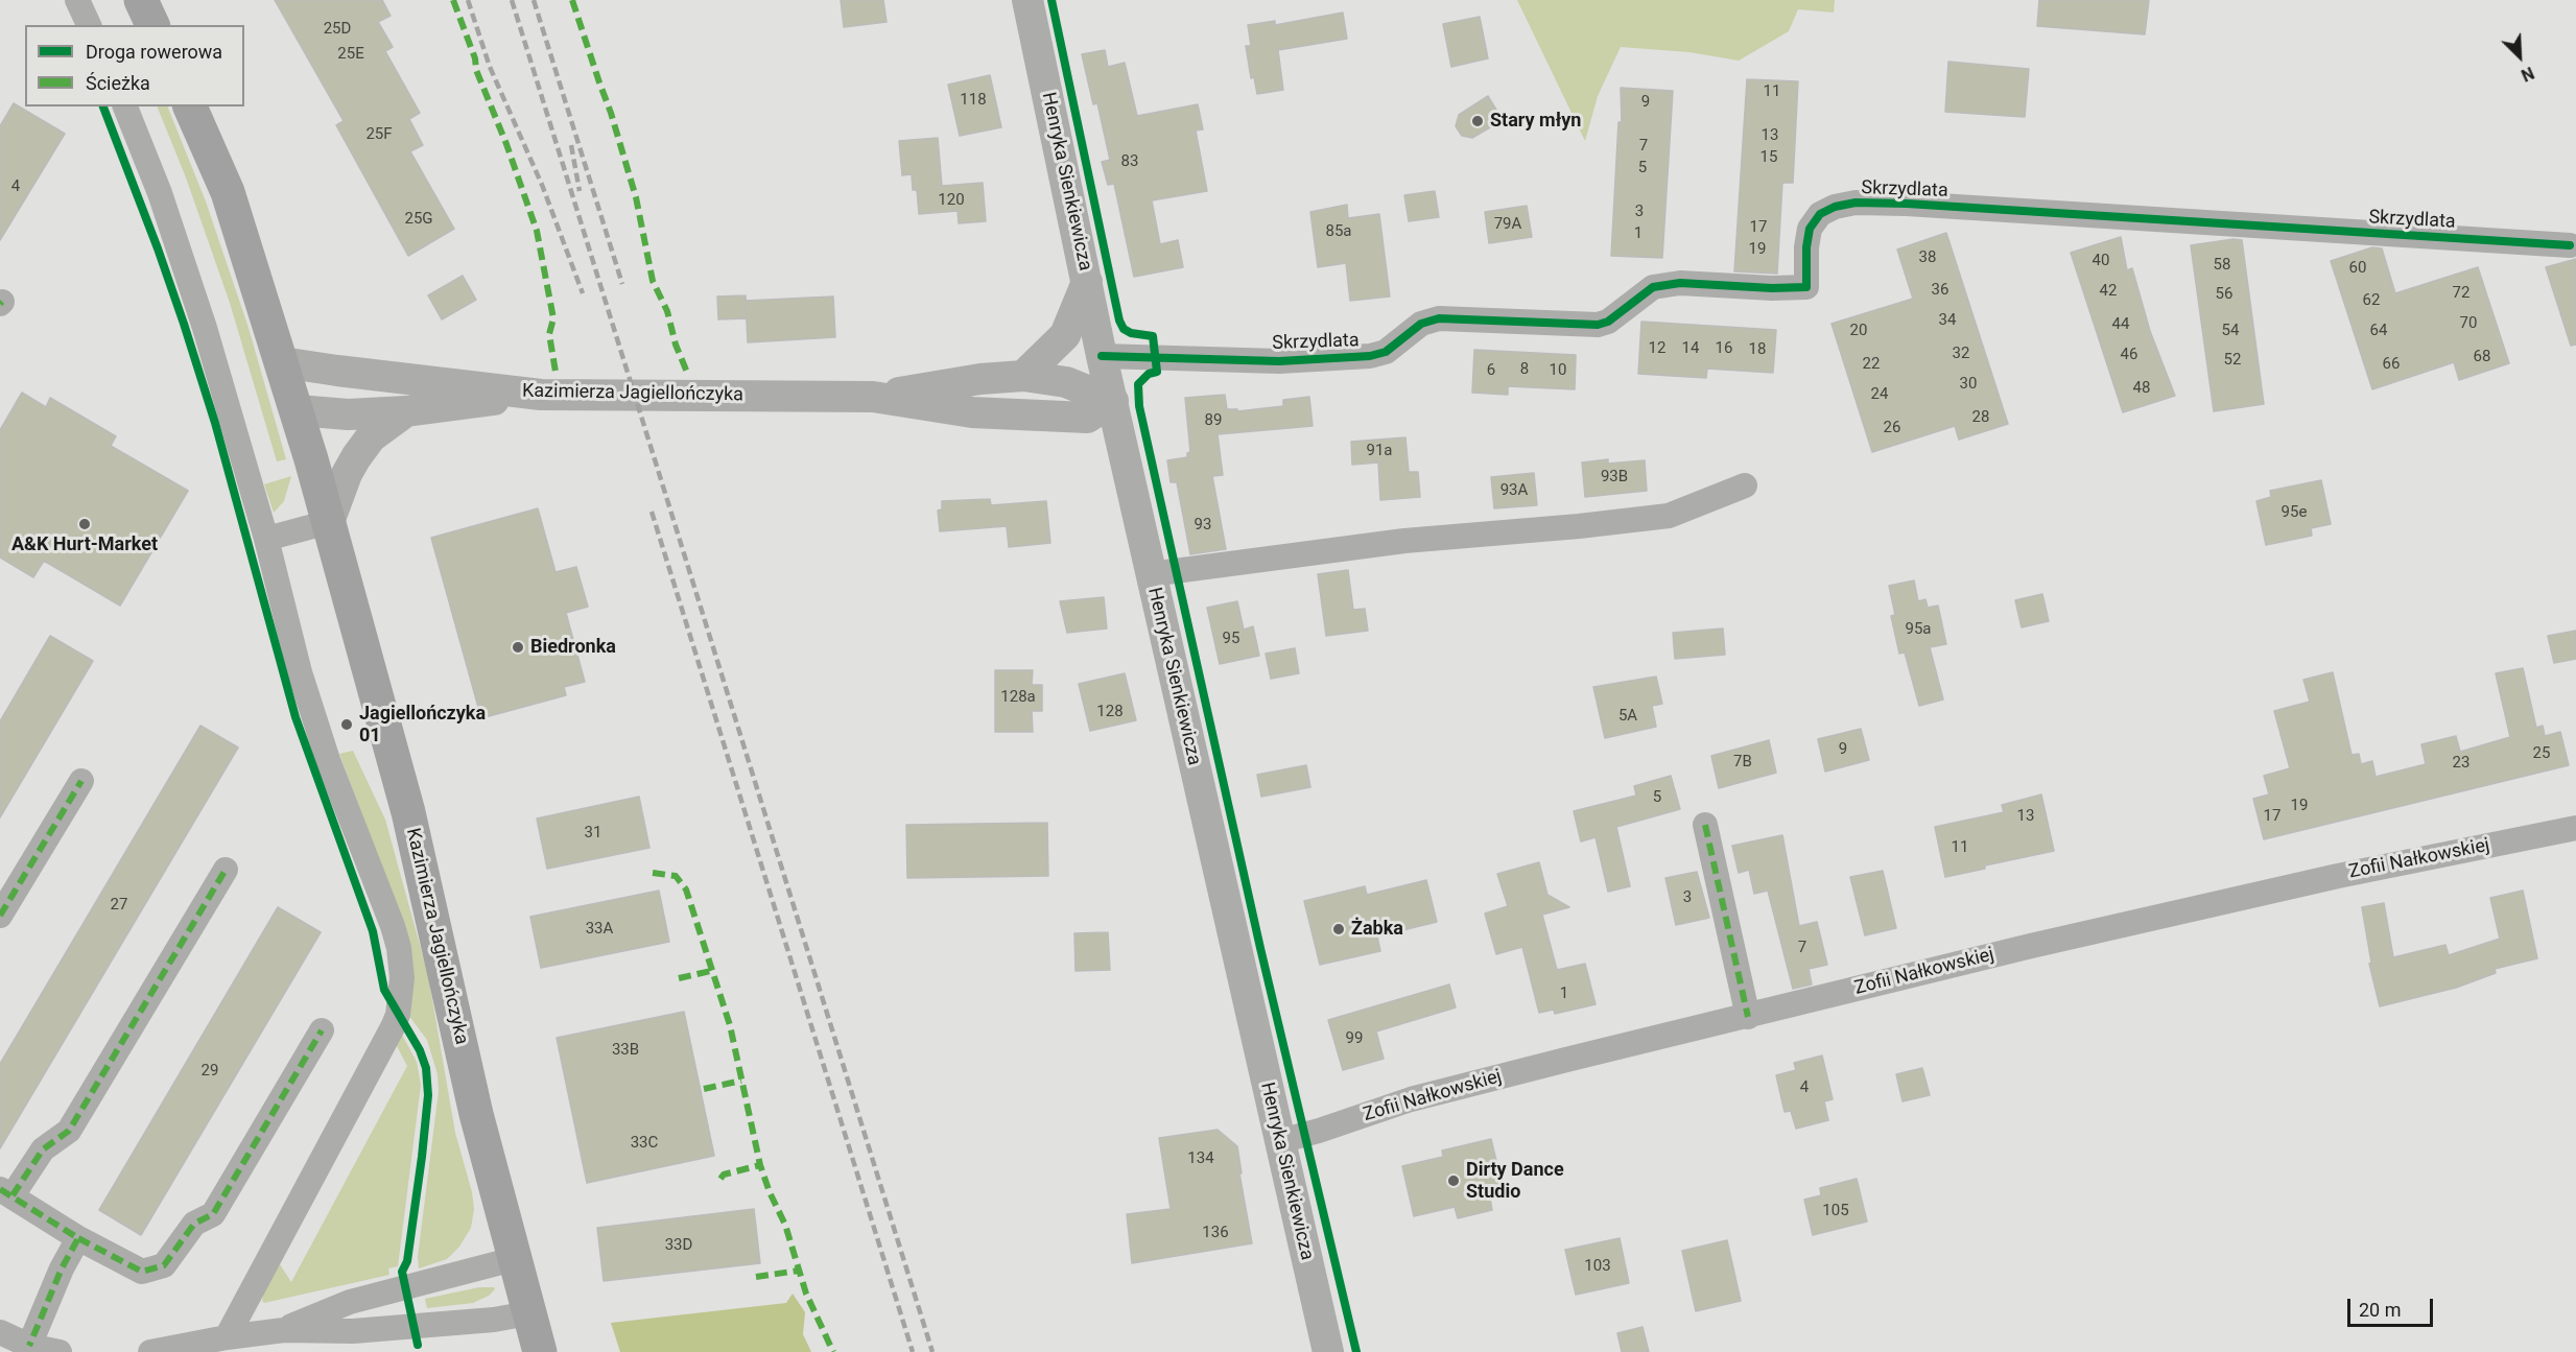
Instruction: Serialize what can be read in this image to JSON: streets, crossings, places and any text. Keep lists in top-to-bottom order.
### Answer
{
  "streets": {
    "main road": ["Kazimierza Jagiellończyka"],
    "street": ["Henryka Sienkiewicza", "Skrzydlata", "Zofii Nałkowskiej"]
  },
  "crossings": [
    ["Henryka Sienkiewicza", "Skrzydlata"],
    ["Henryka Sienkiewicza", "Kazimierza Jagiellończyka"],
    ["Henryka Sienkiewicza", "Zofii Nałkowskiej"]
  ],
  "places": [
    "Stary młyn",
    "A&K Hurt-Market",
    "Biedronka",
    "Jagiellończyka 01",
    "Żabka",
    "Dirty Dance Studio"
  ],
  "house_numbers": [
    "25D",
    "25E",
    "11",
    "118",
    "9",
    "25F",
    "13",
    "7",
    "15",
    "83",
    "5",
    "4",
    "120",
    "3",
    "25G",
    "79A",
    "17",
    "85a",
    "1",
    "19",
    "38",
    "40",
    "58",
    "60",
    "36",
    "42",
    "72",
    "56",
    "62",
    "34",
    "70",
    "44",
    "20",
    "54",
    "64",
    "12",
    "14",
    "16",
    "18",
    "32",
    "46",
    "68",
    "52",
    "22",
    "66",
    "8",
    "6",
    "10",
    "30",
    "48",
    "24",
    "28",
    "89",
    "26",
    "91a",
    "93B",
    "93A",
    "95e",
    "93",
    "95a",
    "95",
    "128a",
    "128",
    "5A",
    "9",
    "25",
    "7B",
    "23",
    "5",
    "19",
    "13",
    "17",
    "31",
    "11",
    "3",
    "27",
    "33A",
    "7",
    "1",
    "99",
    "33B",
    "29",
    "4",
    "33C",
    "134",
    "105",
    "136",
    "33D",
    "103"
  ],
  "legend": ["Droga rowerowa", "Ścieżka"],
  "scale_bar": "20 m",
  "north": "bottom right"
}
